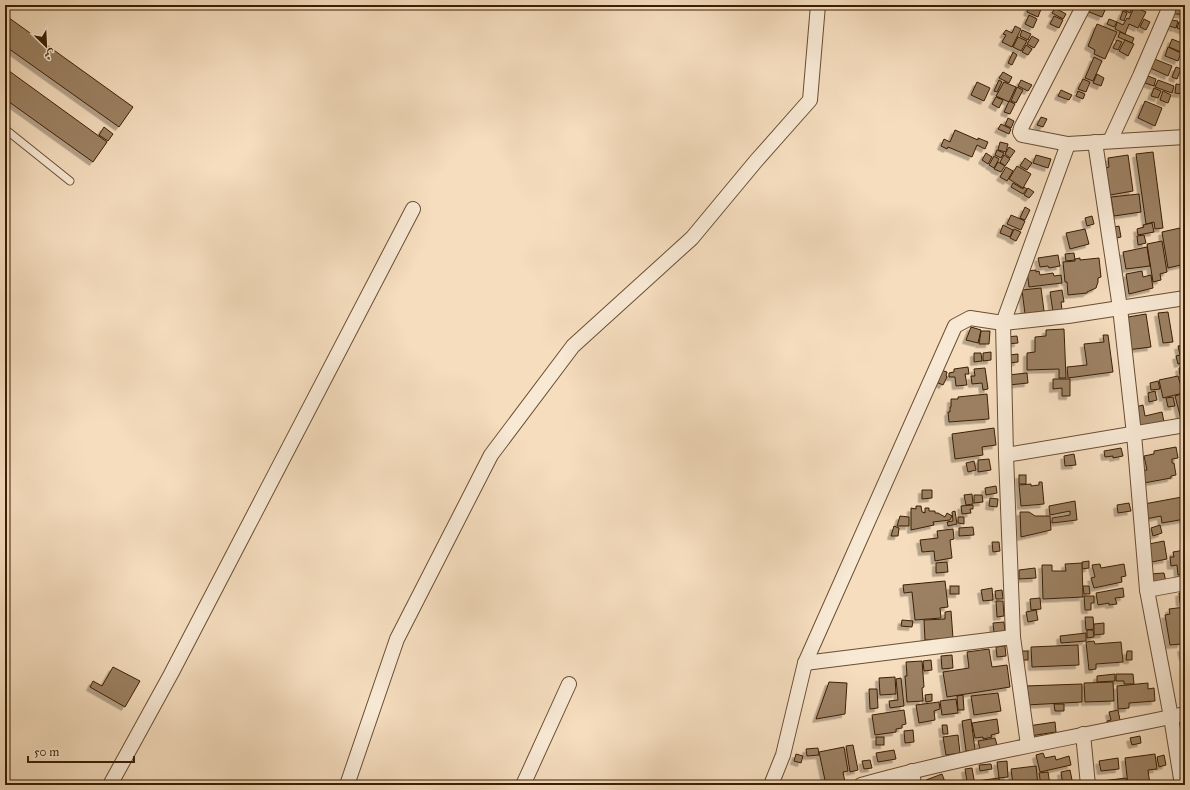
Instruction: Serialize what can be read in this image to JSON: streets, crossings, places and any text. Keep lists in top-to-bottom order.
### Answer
{
  "scale_bar": "50 m",
  "north": "bottom right"
}
